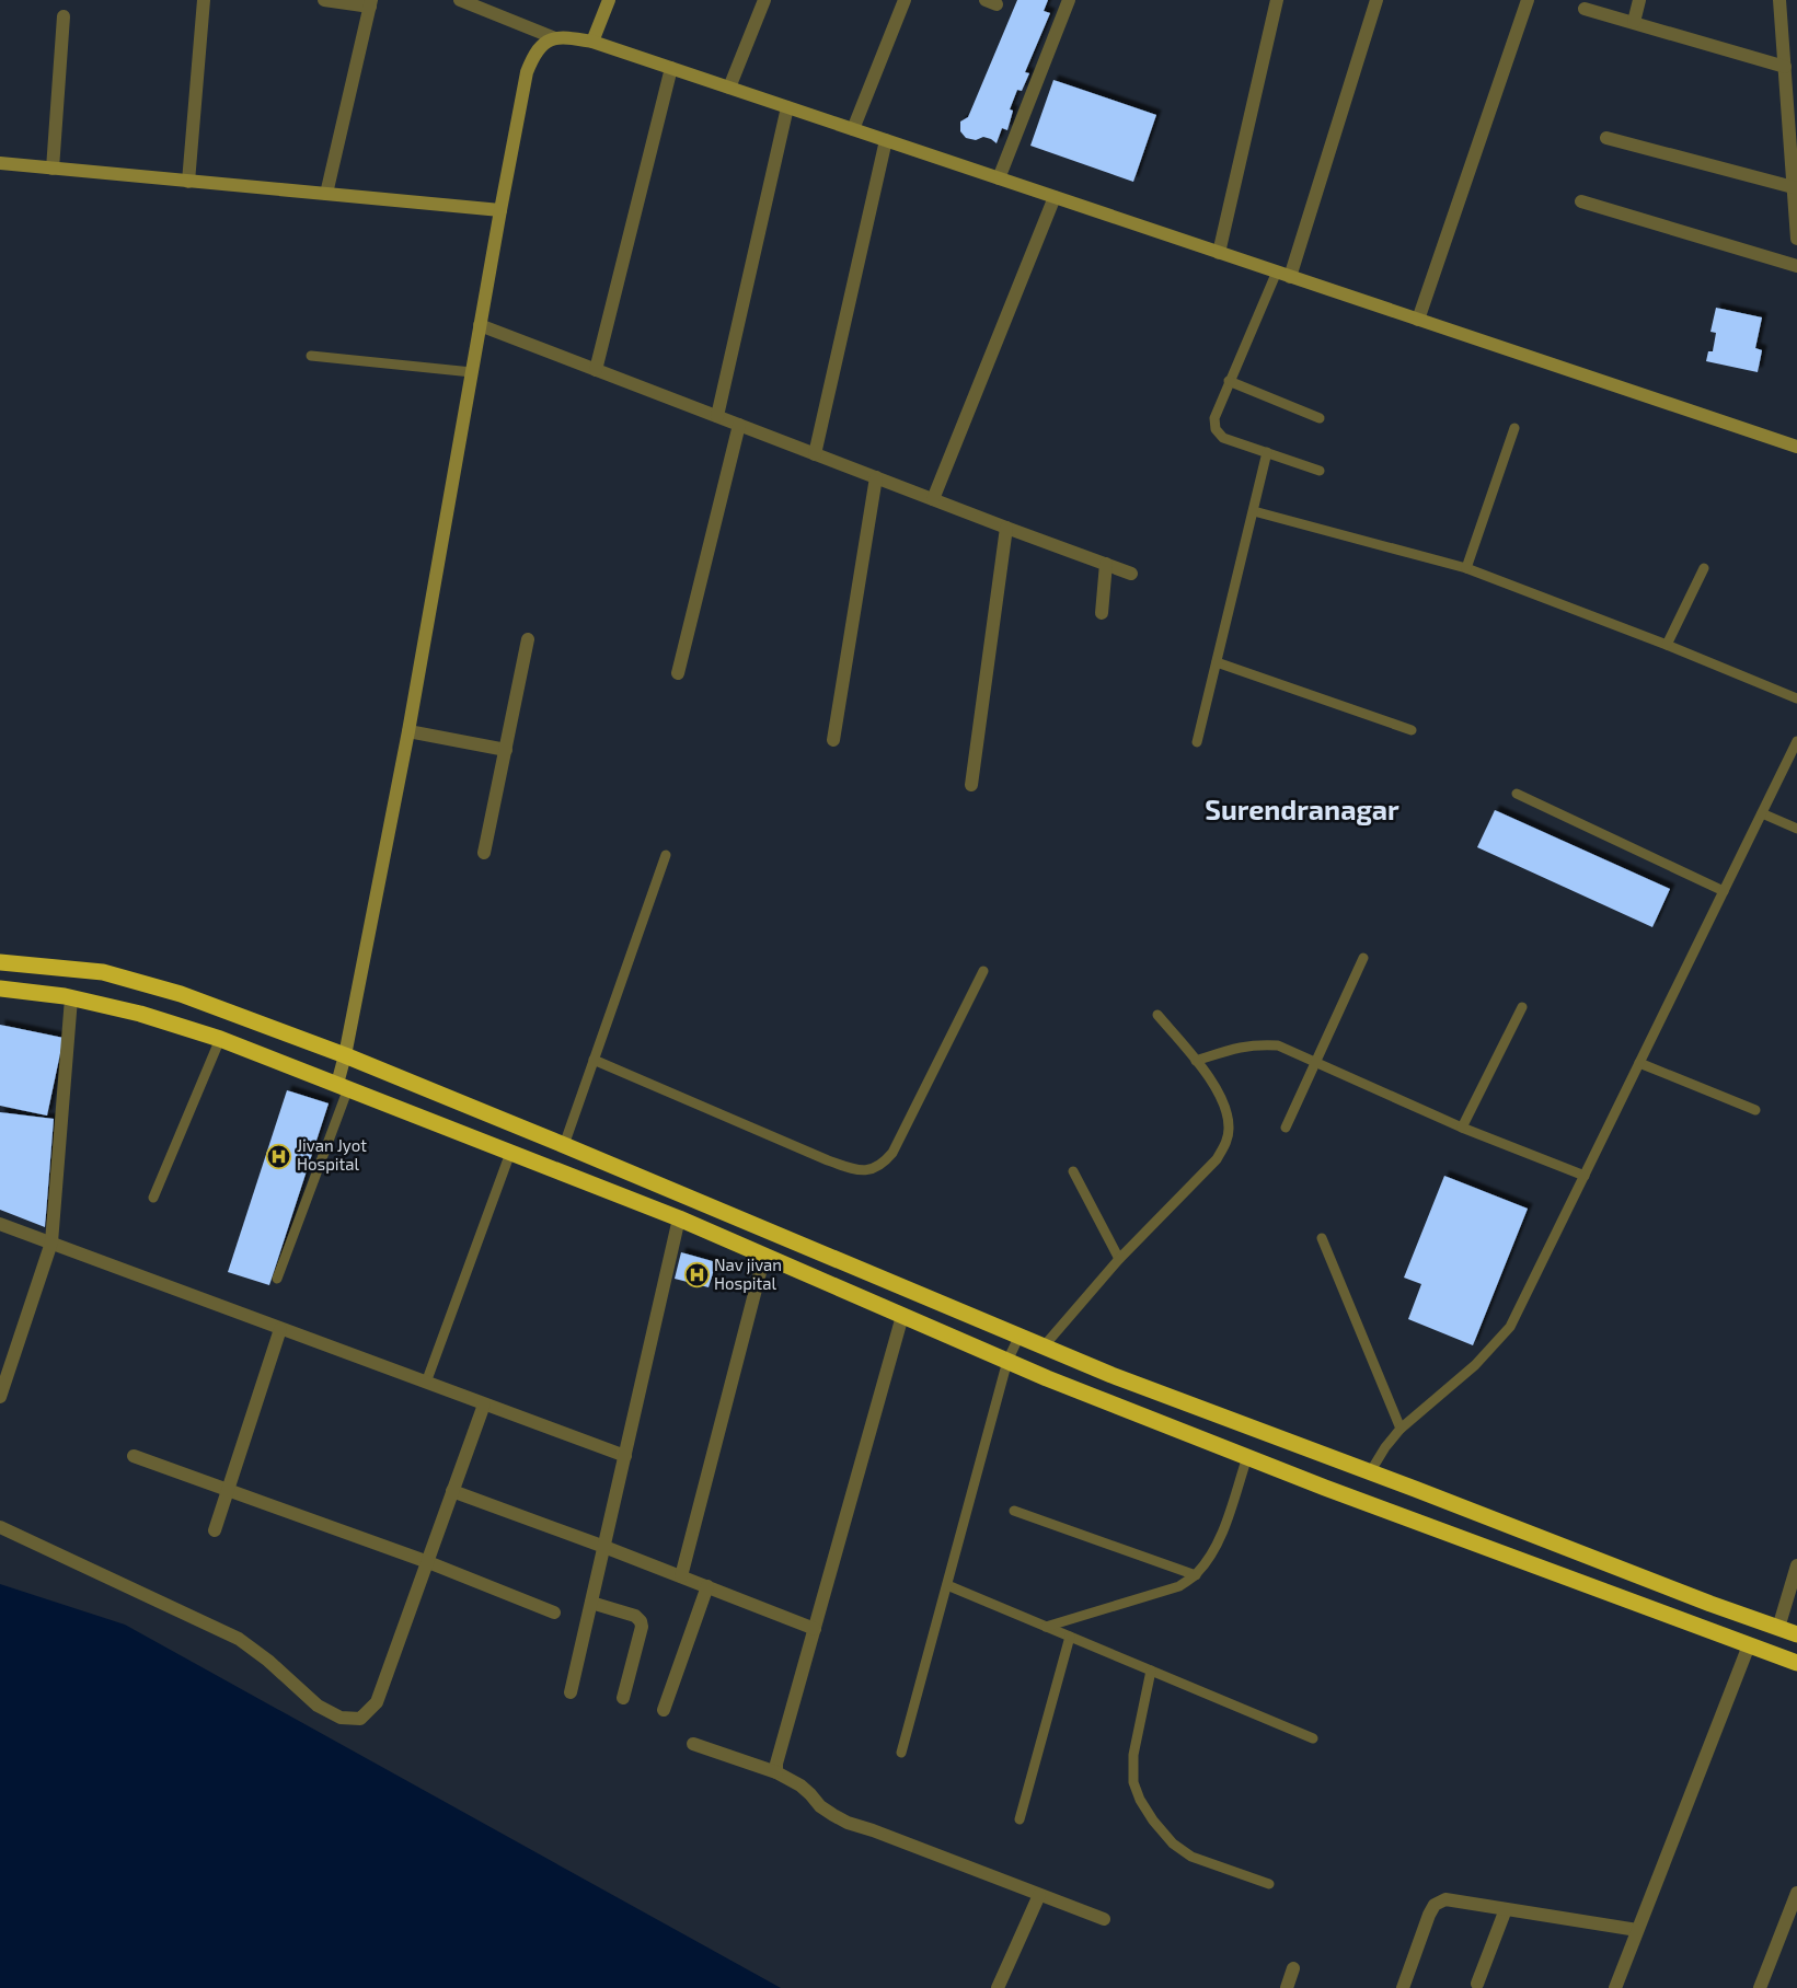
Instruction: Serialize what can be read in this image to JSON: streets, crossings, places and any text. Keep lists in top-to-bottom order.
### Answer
{
  "districts": ["Surendranagar"],
  "places": {
    "hospital": ["Jivan Jyot Hospital", "Nav jivan Hospital"]
  }
}
